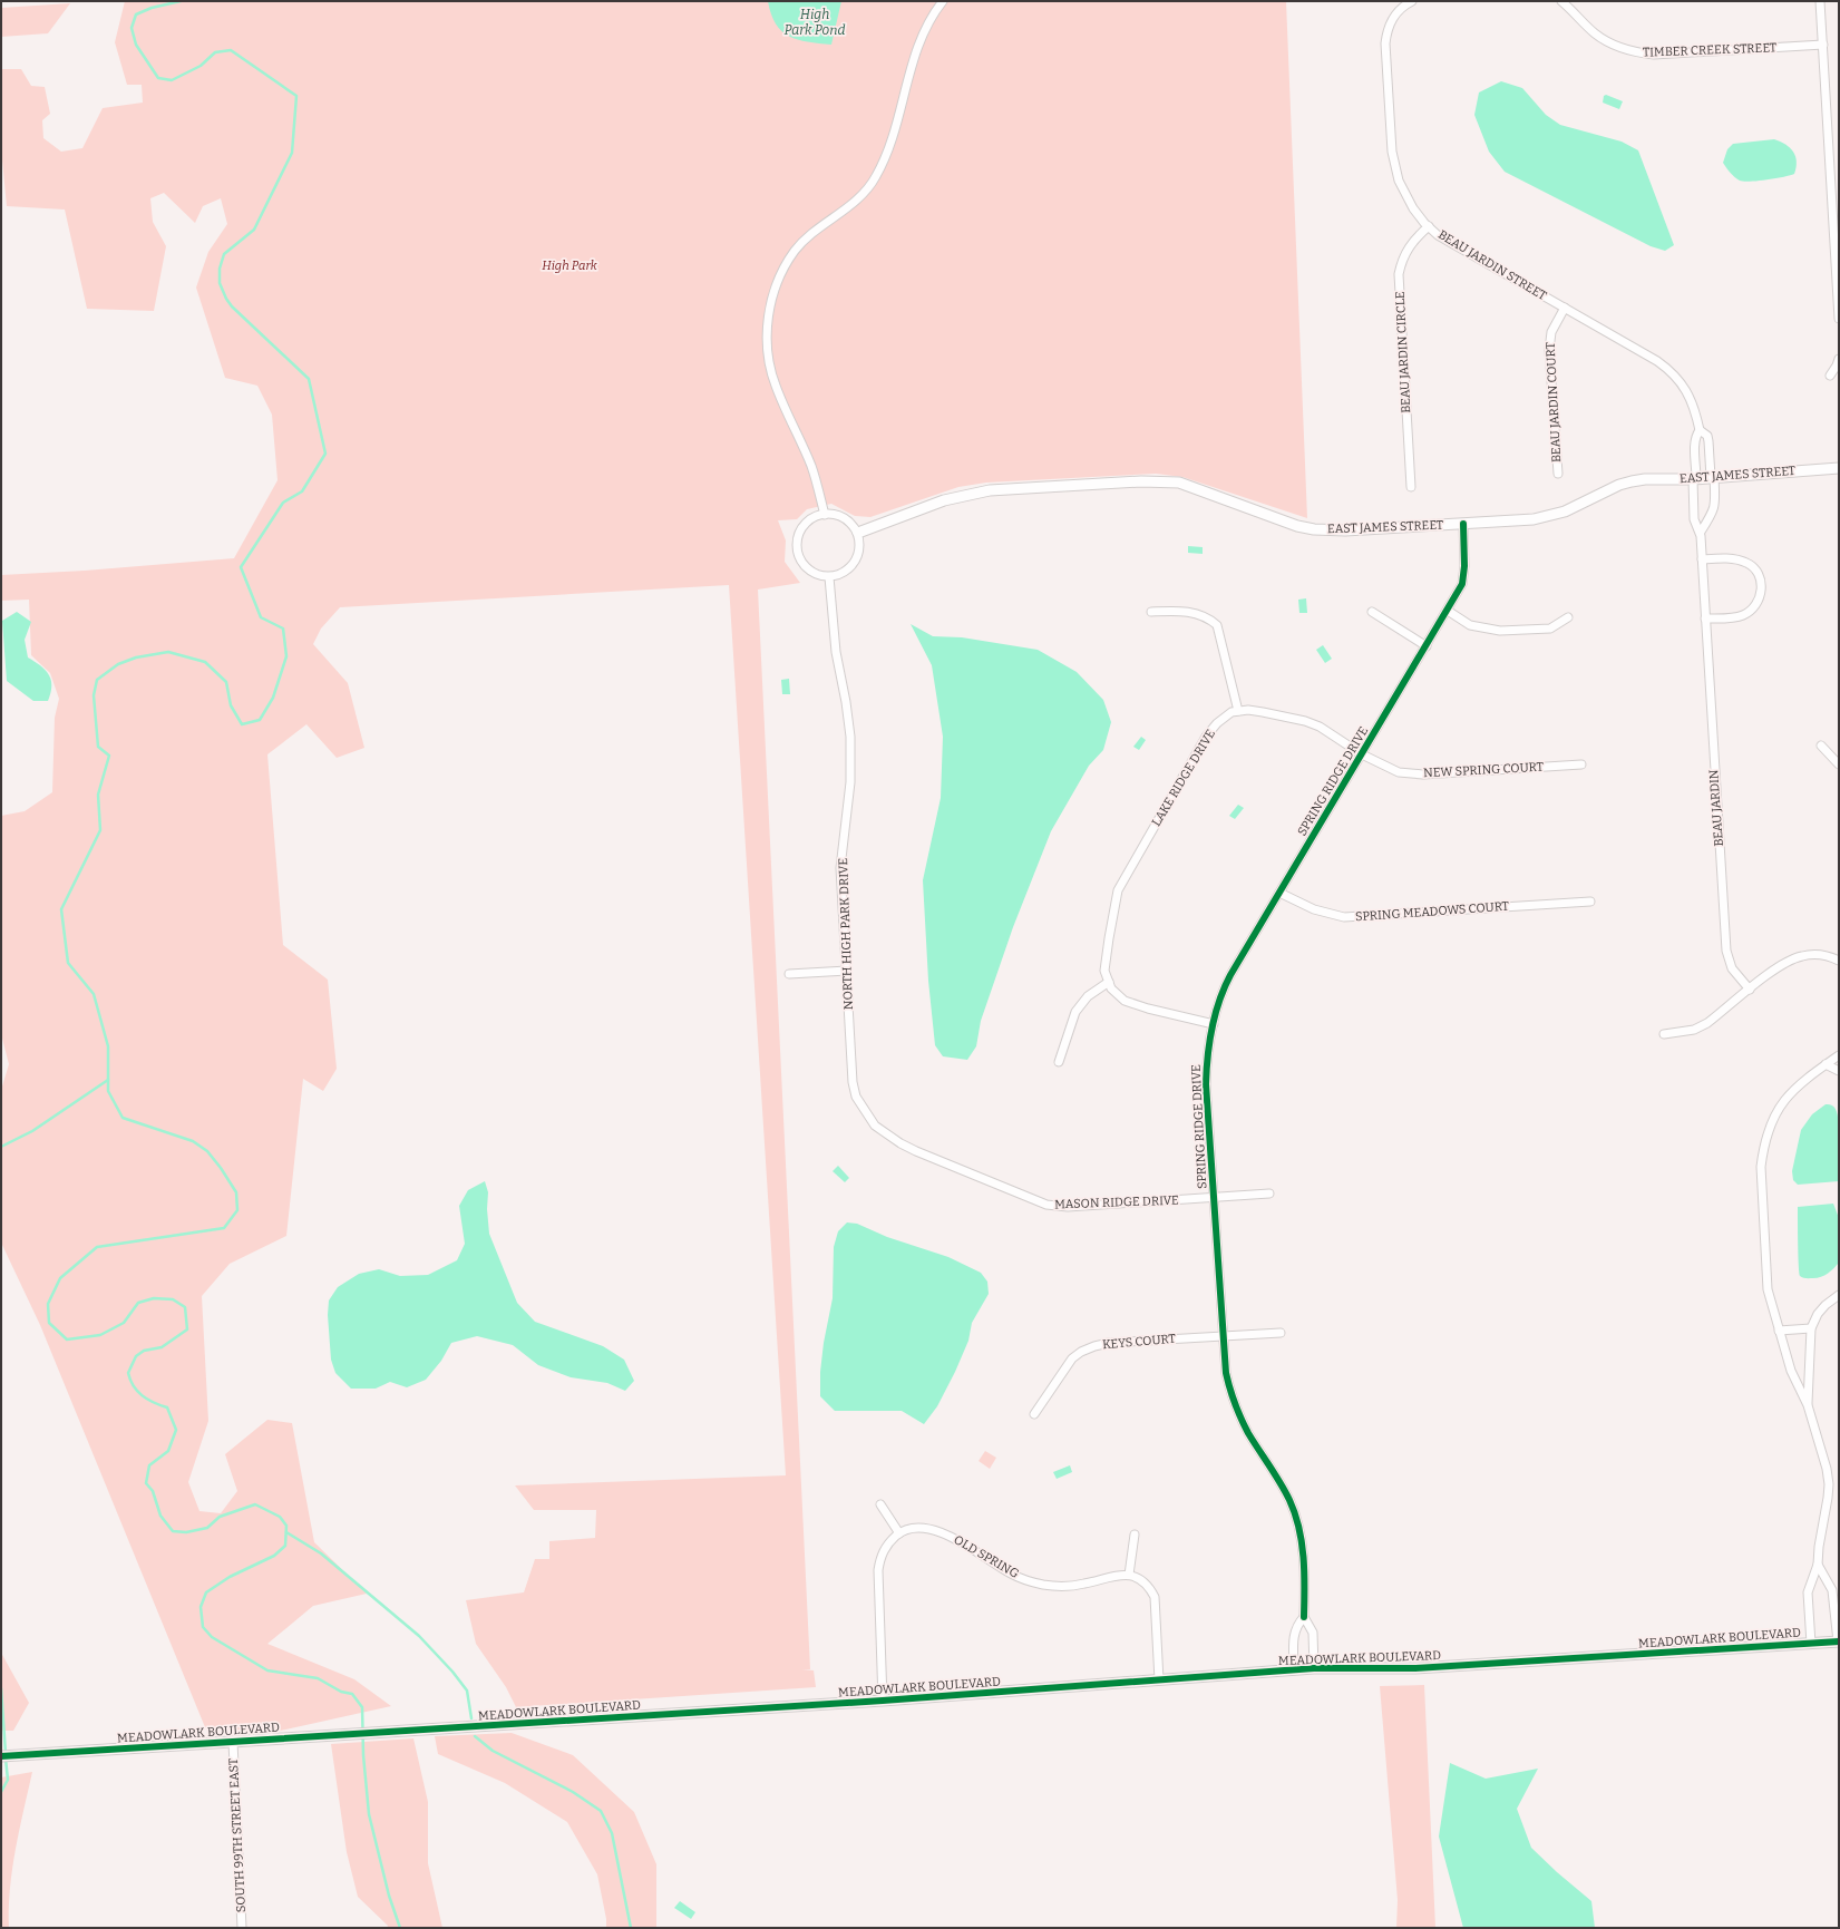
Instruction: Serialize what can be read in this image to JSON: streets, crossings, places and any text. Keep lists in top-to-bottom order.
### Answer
{
  "streets": {
    "street": [
      "TIMBER CREEK STREET",
      "BEAU JARDIN STREET",
      "BEAU JARDIN CIRCLE",
      "BEAU JARDIN COURT",
      "EAST JAMES STREET",
      "NEW SPRING COURT",
      "LAKE RIDGE DRIVE",
      "SPRING RIDGE DRIVE",
      "BEAU JARDIN",
      "SPRING MEADOWS COURT",
      "NORTH HIGH PARK DRIVE",
      "MASON RIDGE DRIVE",
      "KEYS COURT",
      "OLD SPRING",
      "MEADOWLARK BOULEVARD",
      "SOUTH 99TH STREET EAST"
    ]
  },
  "crossings": [
    ["BEAU JARDIN STREET", "BEAU JARDIN CIRCLE"],
    ["BEAU JARDIN STREET", "BEAU JARDIN COURT"],
    ["BEAU JARDIN STREET", "BEAU JARDIN"],
    ["EAST JAMES STREET", "SPRING RIDGE DRIVE"],
    ["EAST JAMES STREET", "BEAU JARDIN"],
    ["EAST JAMES STREET", "NORTH HIGH PARK DRIVE"],
    ["NEW SPRING COURT", "SPRING RIDGE DRIVE"],
    ["SPRING RIDGE DRIVE", "SPRING MEADOWS COURT"],
    ["SPRING RIDGE DRIVE", "MASON RIDGE DRIVE"],
    ["SPRING RIDGE DRIVE", "KEYS COURT"],
    ["SPRING RIDGE DRIVE", "MEADOWLARK BOULEVARD"],
    ["NORTH HIGH PARK DRIVE", "MASON RIDGE DRIVE"],
    ["MEADOWLARK BOULEVARD", "SOUTH 99TH STREET EAST"]
  ],
  "water": ["High Park Pond"],
  "parks": ["High Park"]
}
